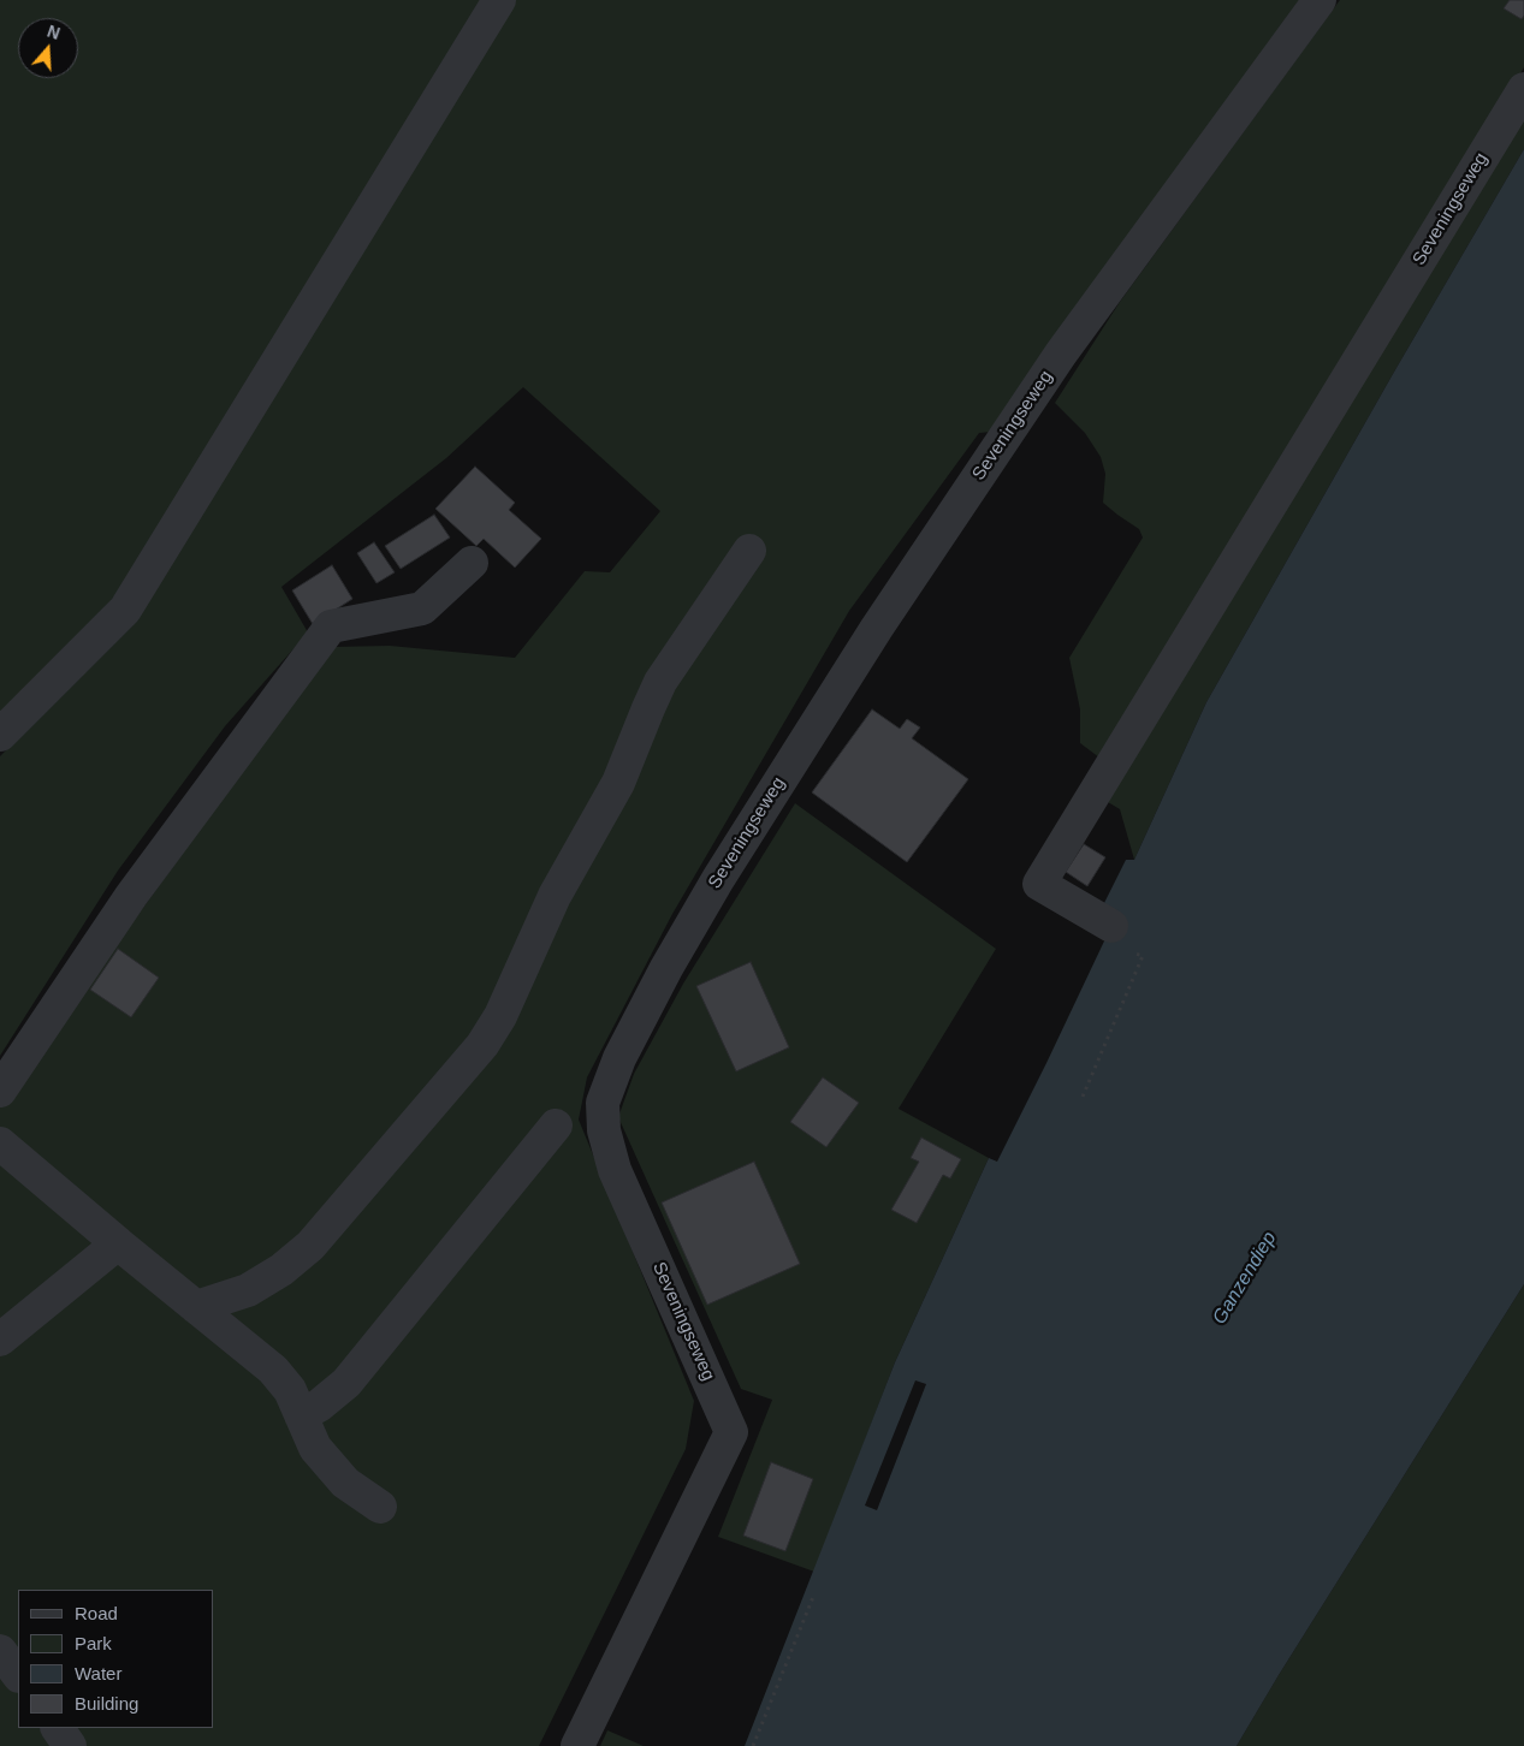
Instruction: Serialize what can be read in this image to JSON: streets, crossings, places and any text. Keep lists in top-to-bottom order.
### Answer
{
  "streets": {
    "street": ["Seveningseweg"]
  },
  "water": ["Ganzendiep"],
  "legend": [
    "Road",
    "Park",
    "Water",
    "Building"
  ],
  "north": "top"
}
